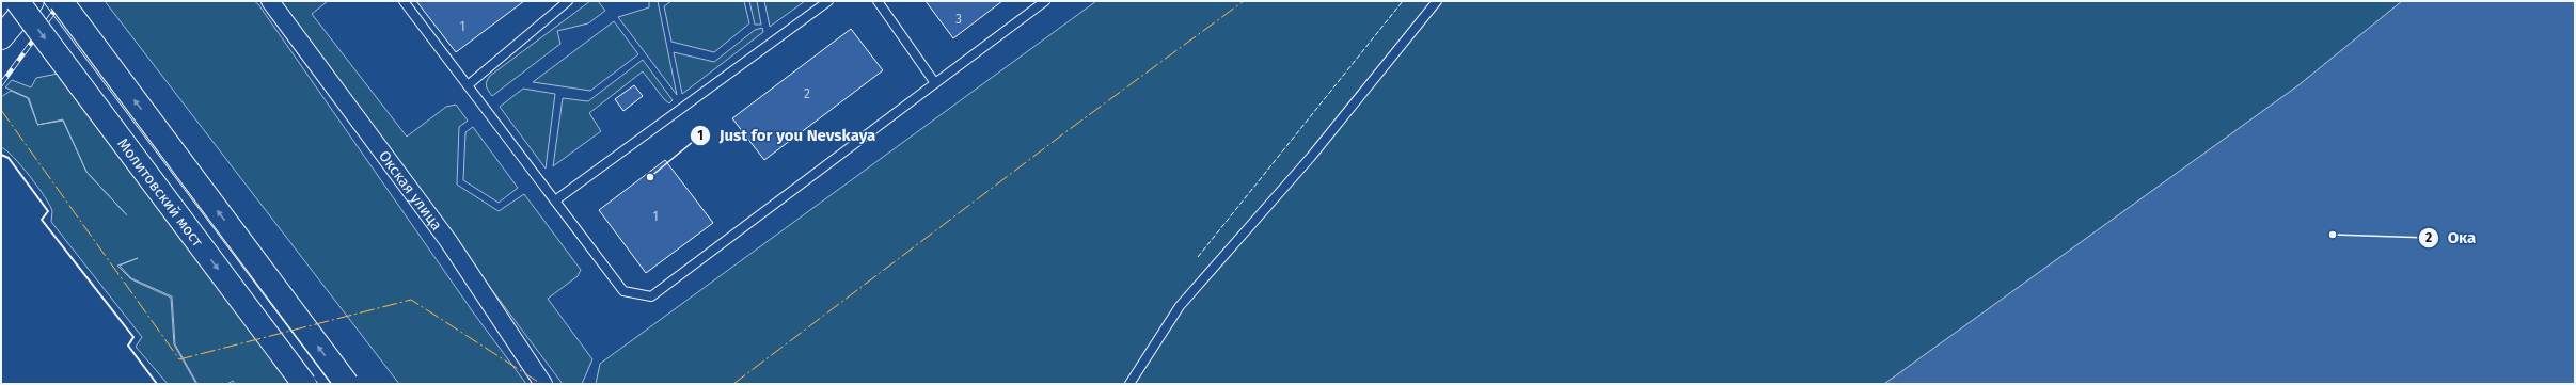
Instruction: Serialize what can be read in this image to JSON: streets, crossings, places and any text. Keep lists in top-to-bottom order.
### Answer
{
  "streets": {
    "main road": ["Молитовский мост"],
    "street": ["Окская улица"]
  },
  "places": ["Just for you Nevskaya", "Ока"],
  "house_numbers": [
    "3",
    "1",
    "2",
    "1"
  ]
}
